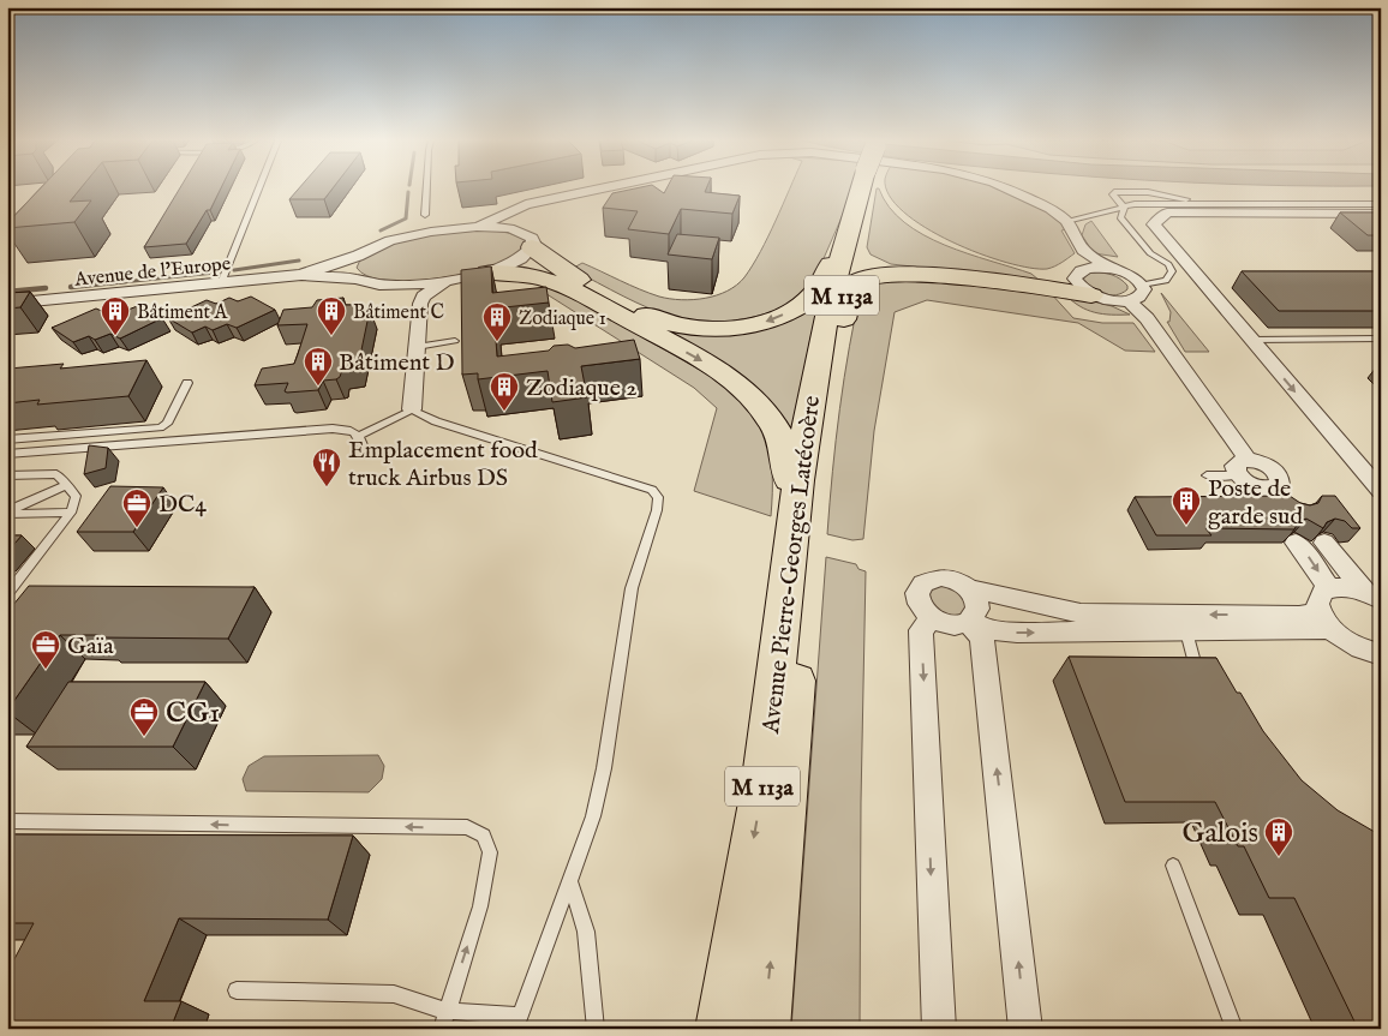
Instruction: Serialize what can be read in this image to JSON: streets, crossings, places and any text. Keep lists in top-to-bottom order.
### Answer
{
  "streets": {
    "main road": ["M 113a", "Avenue Pierre-Georges Latécoère"],
    "street": ["Avenue de l'Europe"]
  },
  "places": {
    "building": [
      "Bâtiment A",
      "Bâtiment C",
      "Zodiaque 1",
      "Bâtiment D",
      "Zodiaque 2",
      "Poste de garde sud",
      "Galois"
    ],
    "restaurant": ["Emplacement food truck Airbus DS"],
    "office": ["DC4", "Gaïa", "CG1"]
  }
}
